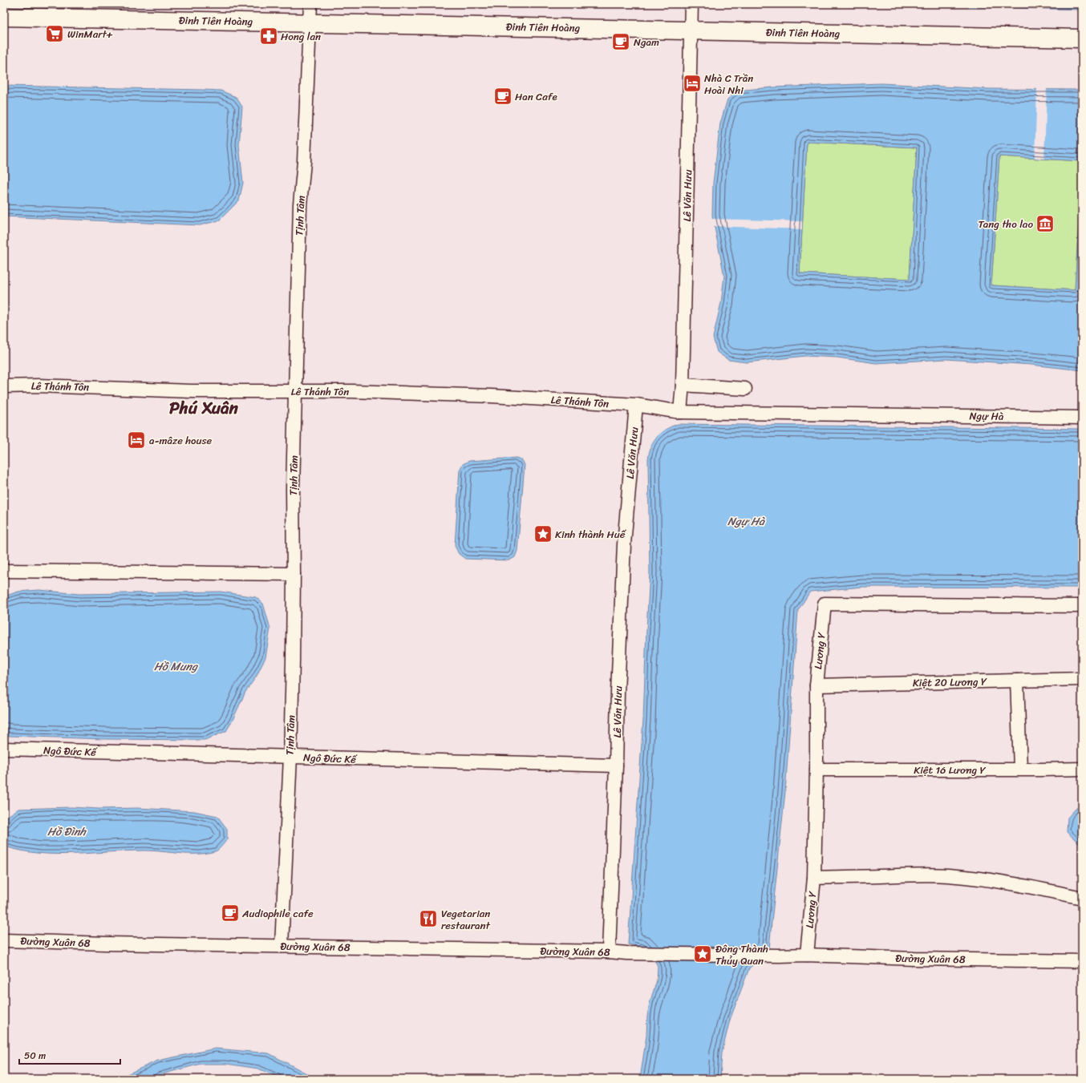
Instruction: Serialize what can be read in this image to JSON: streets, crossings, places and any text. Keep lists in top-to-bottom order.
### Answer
{
  "streets": {
    "main road": ["Đinh Tiên Hoàng"],
    "street": [
      "Lê Văn Hưu",
      "Tịnh Tâm",
      "Lê Thánh Tôn",
      "Ngự Hà",
      "Lương Y",
      "Kiệt 20 Lương Y",
      "Ngô Đức Kế",
      "Kiệt 16 Lương Y",
      "Đường Xuân 68"
    ]
  },
  "crossings": [
    ["Đinh Tiên Hoàng", "Lê Văn Hưu"],
    ["Đinh Tiên Hoàng", "Tịnh Tâm"],
    ["Lê Văn Hưu", "Lê Thánh Tôn"],
    ["Lê Văn Hưu", "Ngự Hà"],
    ["Lê Văn Hưu", "Ngô Đức Kế"],
    ["Lê Văn Hưu", "Đường Xuân 68"],
    ["Tịnh Tâm", "Lê Thánh Tôn"],
    ["Tịnh Tâm", "Ngô Đức Kế"],
    ["Tịnh Tâm", "Đường Xuân 68"],
    ["Lương Y", "Kiệt 20 Lương Y"],
    ["Lương Y", "Kiệt 16 Lương Y"],
    ["Lương Y", "Đường Xuân 68"]
  ],
  "districts": ["Phú Xuân"],
  "water": ["Ngự Hà", "Hồ Mung", "Hồ Đình"],
  "places": {
    "supermarket": ["WinMart+"],
    "pharmacy": ["Hong lan"],
    "cafe": ["Ngam", "Han Cafe", "Audiophile cafe"],
    "hotel": ["Nhà C Trần Hoài Nhi", "a-mâze house"],
    "museum": ["Tang tho lao"],
    "place": ["Kinh thành Huế", "Đông Thành Thủy Quan"],
    "restaurant": ["Vegetarian restaurant"]
  },
  "scale_bar": "50 m"
}
